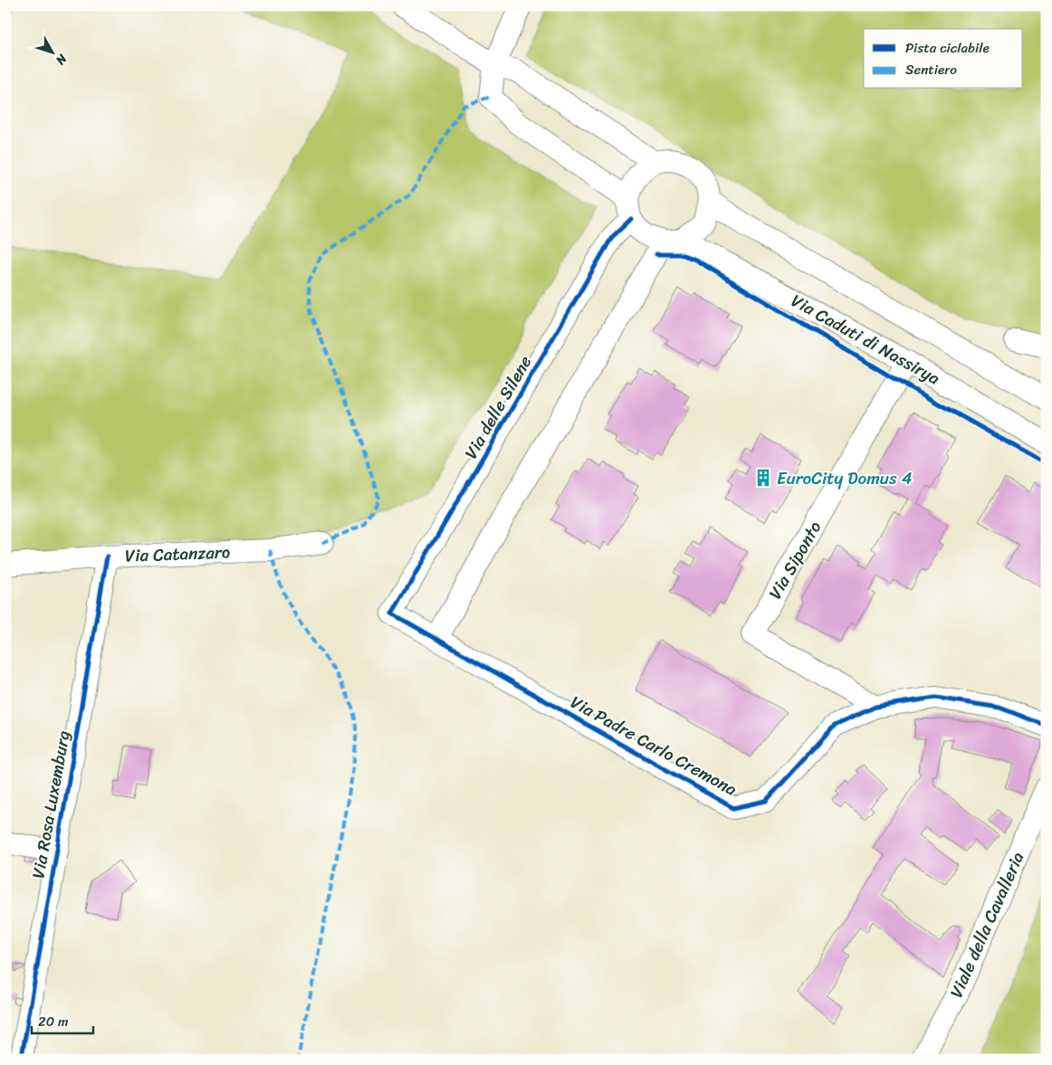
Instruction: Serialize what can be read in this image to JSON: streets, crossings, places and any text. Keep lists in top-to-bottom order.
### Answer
{
  "streets": {
    "street": [
      "Via Caduti di Nassirya",
      "Via delle Silene",
      "Via Catanzaro",
      "Via Siponto",
      "Via Padre Carlo Cremona",
      "Via Rosa Luxemburg",
      "Viale della Cavalleria"
    ]
  },
  "crossings": [
    ["Via Caduti di Nassirya", "Via delle Silene"],
    ["Via Caduti di Nassirya", "Via Siponto"],
    ["Via delle Silene", "Via Padre Carlo Cremona"],
    ["Via Catanzaro", "Via Rosa Luxemburg"],
    ["Via Siponto", "Via Padre Carlo Cremona"]
  ],
  "places": {
    "building": ["EuroCity Domus 4"]
  },
  "legend": ["Pista ciclabile", "Sentiero"],
  "scale_bar": "20 m",
  "north": "bottom right"
}
